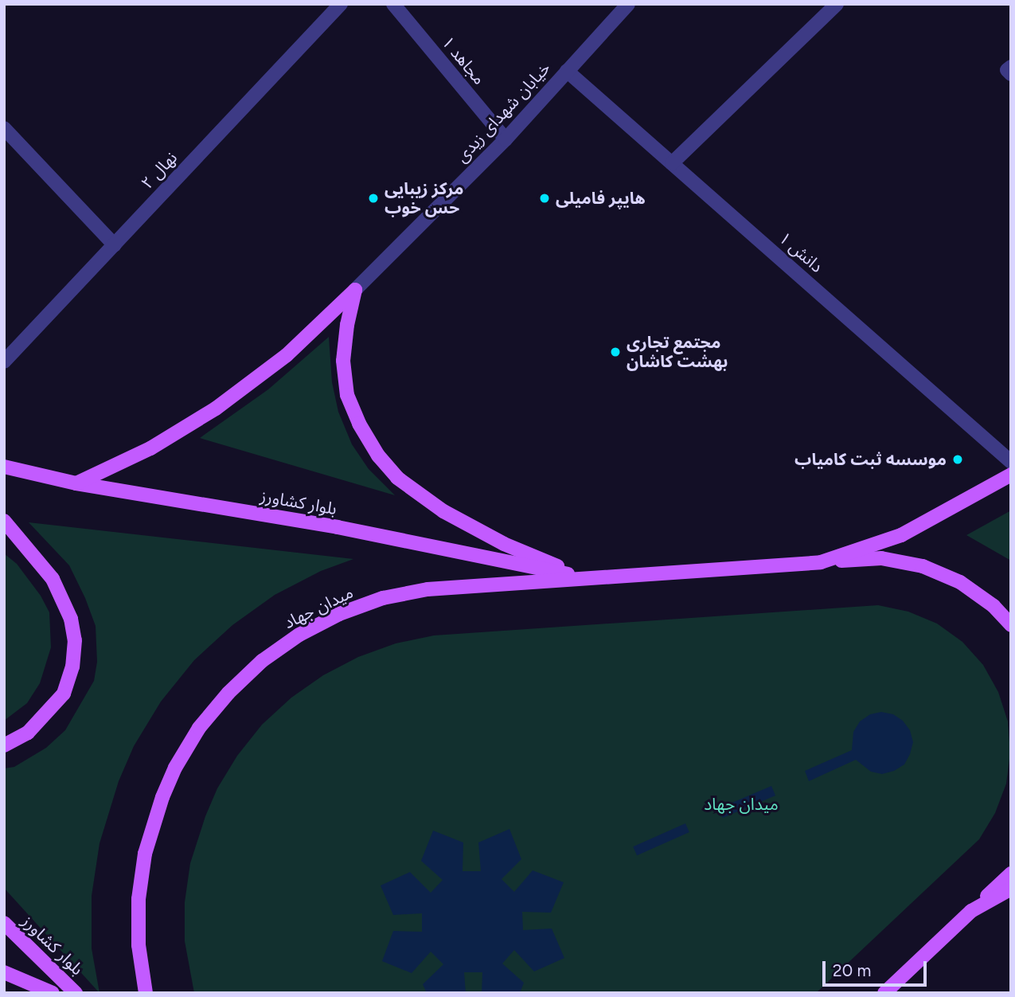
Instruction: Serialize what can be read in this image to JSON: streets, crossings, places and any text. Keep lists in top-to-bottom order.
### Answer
{
  "streets": {
    "main road": ["بلوار کشاورز", "میدان جهاد"],
    "street": [
      "مجاهد ۱",
      "خیابان شهدای زیدی",
      "نهال ۲",
      "دانش ۱"
    ]
  },
  "crossings": [
    ["مجاهد ۱", "خیابان شهدای زیدی"],
    ["خیابان شهدای زیدی", "دانش ۱"],
    ["بلوار کشاورز", "میدان جهاد"]
  ],
  "parks": ["میدان جهاد"],
  "places": [
    "مرکز زیبایی حس خوب",
    "هایپر فامیلی",
    "مجتمع تجاری بهشت کاشان",
    "موسسه ثبت کامیاب"
  ],
  "scale_bar": "20 m"
}
